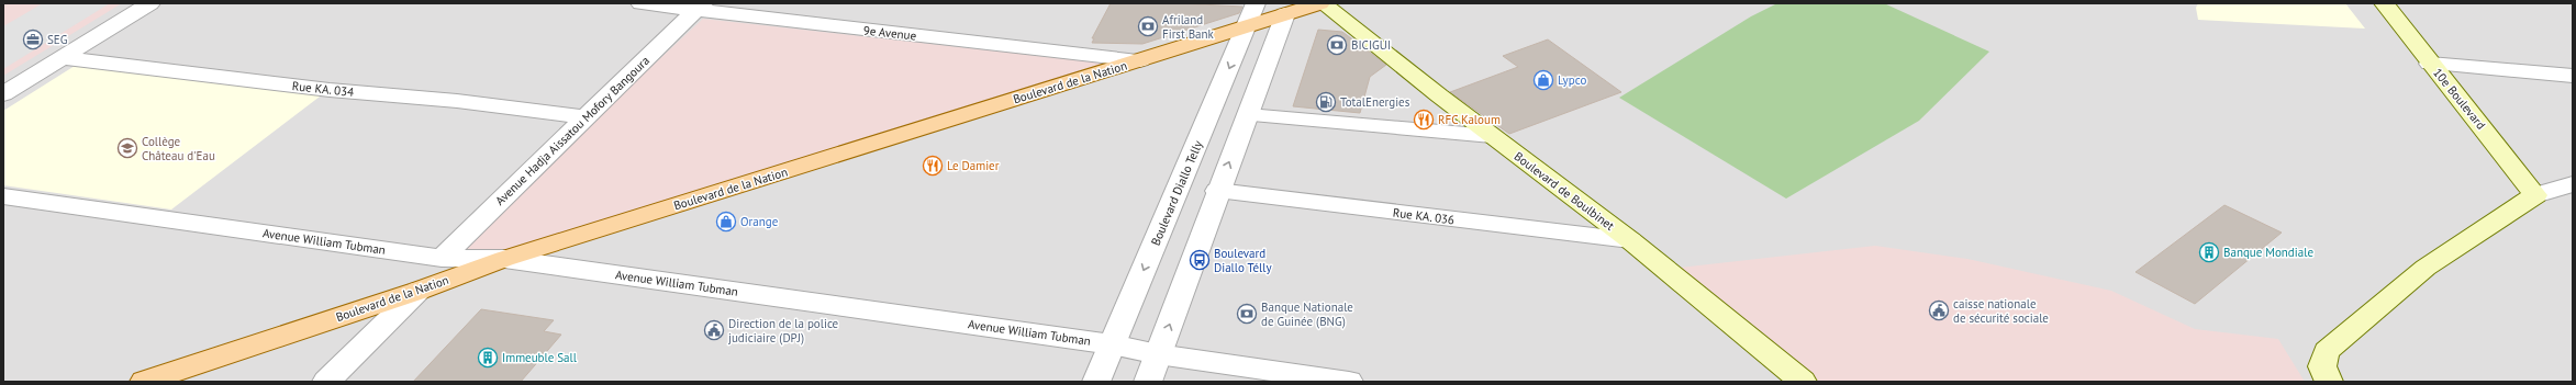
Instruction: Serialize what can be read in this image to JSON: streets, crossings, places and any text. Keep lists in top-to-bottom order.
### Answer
{
  "streets": {
    "main road": ["Boulevard de la Nation", "10e Boulevard", "Boulevard de Boulbinet"],
    "street": [
      "9e Avenue",
      "Rue KA. 034",
      "Avenue Hadja Aissatou Mofory Bangoura",
      "Boulevard Diallo Telly",
      "Rue KA. 036",
      "Avenue William Tubman"
    ]
  },
  "crossings": [
    ["9e Avenue", "Boulevard de la Nation"],
    ["9e Avenue", "Avenue Hadja Aissatou Mofory Bangoura"],
    ["Boulevard de la Nation", "Boulevard de Boulbinet"],
    ["Boulevard de la Nation", "Boulevard Diallo Telly"],
    ["Boulevard de la Nation", "Avenue William Tubman"],
    ["Rue KA. 034", "Avenue Hadja Aissatou Mofory Bangoura"],
    ["Avenue Hadja Aissatou Mofory Bangoura", "Avenue William Tubman"],
    ["Boulevard de Boulbinet", "Rue KA. 036"],
    ["Boulevard Diallo Telly", "Avenue William Tubman"]
  ],
  "places": {
    "bank": ["Afriland First Bank", "BICIGUI", "Banque Nationale de Guinée (BNG)"],
    "office": ["SEG"],
    "shop": ["Lypco", "Orange"],
    "fuel station": ["TotalEnergies"],
    "restaurant": ["RFC Kaloum", "Le Damier"],
    "school or university": ["Collège Château d'Eau"],
    "building": ["Banque Mondiale", "Immeuble Sall"],
    "bus stop": ["Boulevard Diallo Télly"],
    "public building": ["caisse nationale de sécurité sociale", "Direction de la police judiciaire (DPJ)"]
  }
}
